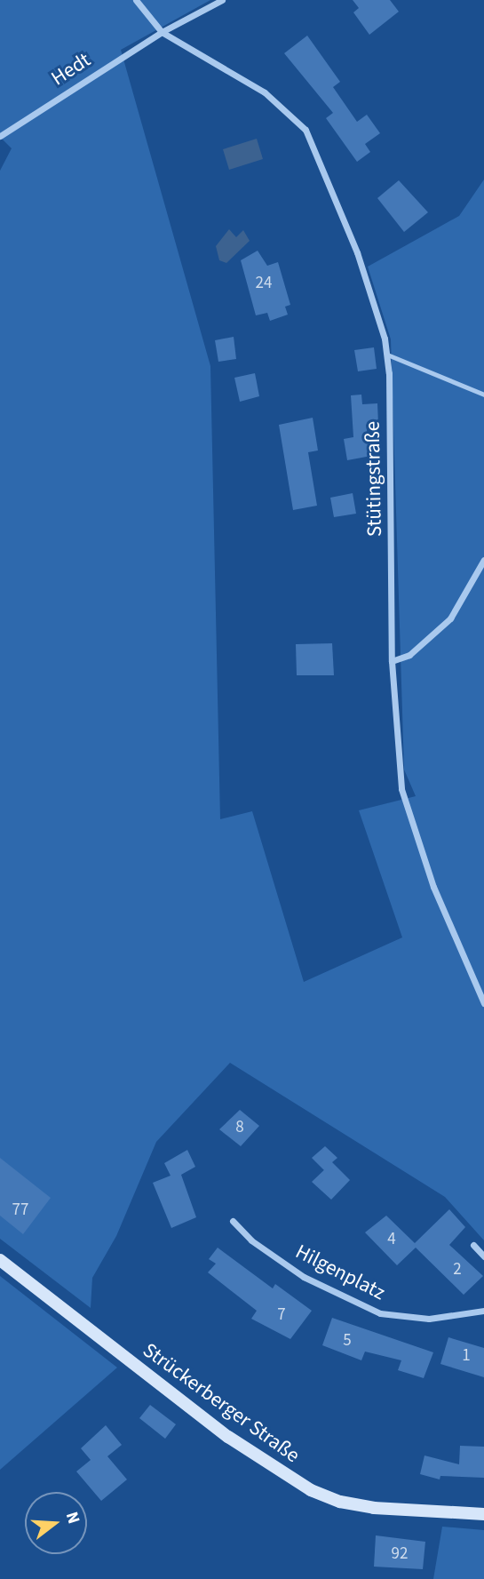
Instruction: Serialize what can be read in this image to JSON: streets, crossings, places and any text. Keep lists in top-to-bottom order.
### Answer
{
  "streets": {
    "main road": ["Strückerberger Straße"],
    "street": ["Hedt", "Stütingstraße", "Hilgenplatz"]
  },
  "crossings": [
    ["Hedt", "Stütingstraße"]
  ],
  "house_numbers": [
    "24",
    "8",
    "77",
    "4",
    "2",
    "7",
    "5",
    "1",
    "92"
  ],
  "north": "right"
}
